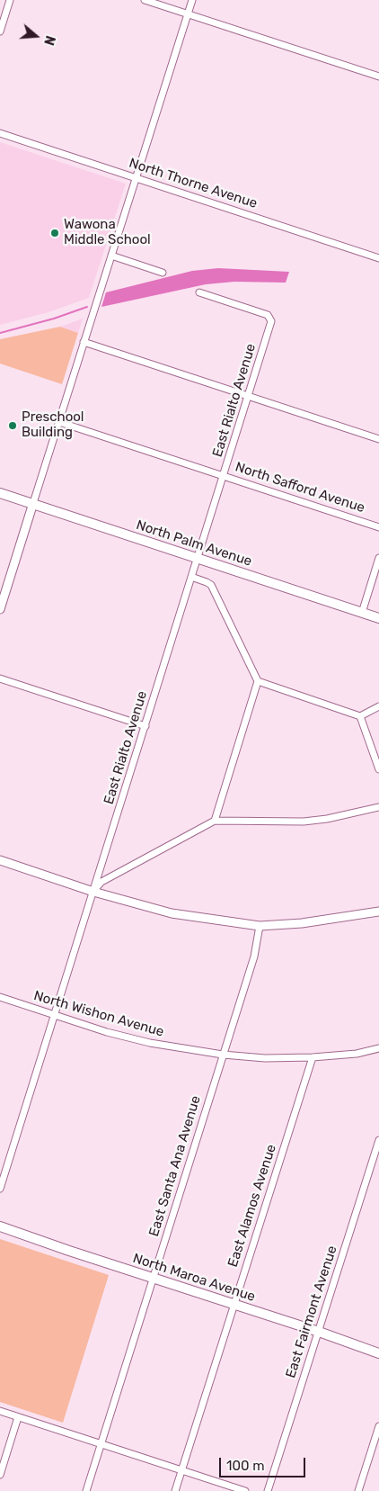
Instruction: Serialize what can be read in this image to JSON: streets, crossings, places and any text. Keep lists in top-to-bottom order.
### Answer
{
  "streets": {
    "main road": ["North Palm Avenue", "North Maroa Avenue"],
    "street": [
      "North Thorne Avenue",
      "East Rialto Avenue",
      "North Safford Avenue",
      "North Wishon Avenue",
      "East Santa Ana Avenue",
      "East Alamos Avenue",
      "East Fairmont Avenue"
    ]
  },
  "crossings": [
    ["East Rialto Avenue", "North Safford Avenue"],
    ["East Rialto Avenue", "North Palm Avenue"],
    ["East Rialto Avenue", "North Wishon Avenue"],
    ["North Wishon Avenue", "East Santa Ana Avenue"],
    ["North Wishon Avenue", "East Alamos Avenue"],
    ["East Santa Ana Avenue", "North Maroa Avenue"],
    ["East Alamos Avenue", "North Maroa Avenue"],
    ["North Maroa Avenue", "East Fairmont Avenue"]
  ],
  "places": ["Wawona Middle School", "Preschool Building"],
  "scale_bar": "100 m",
  "north": "right"
}
